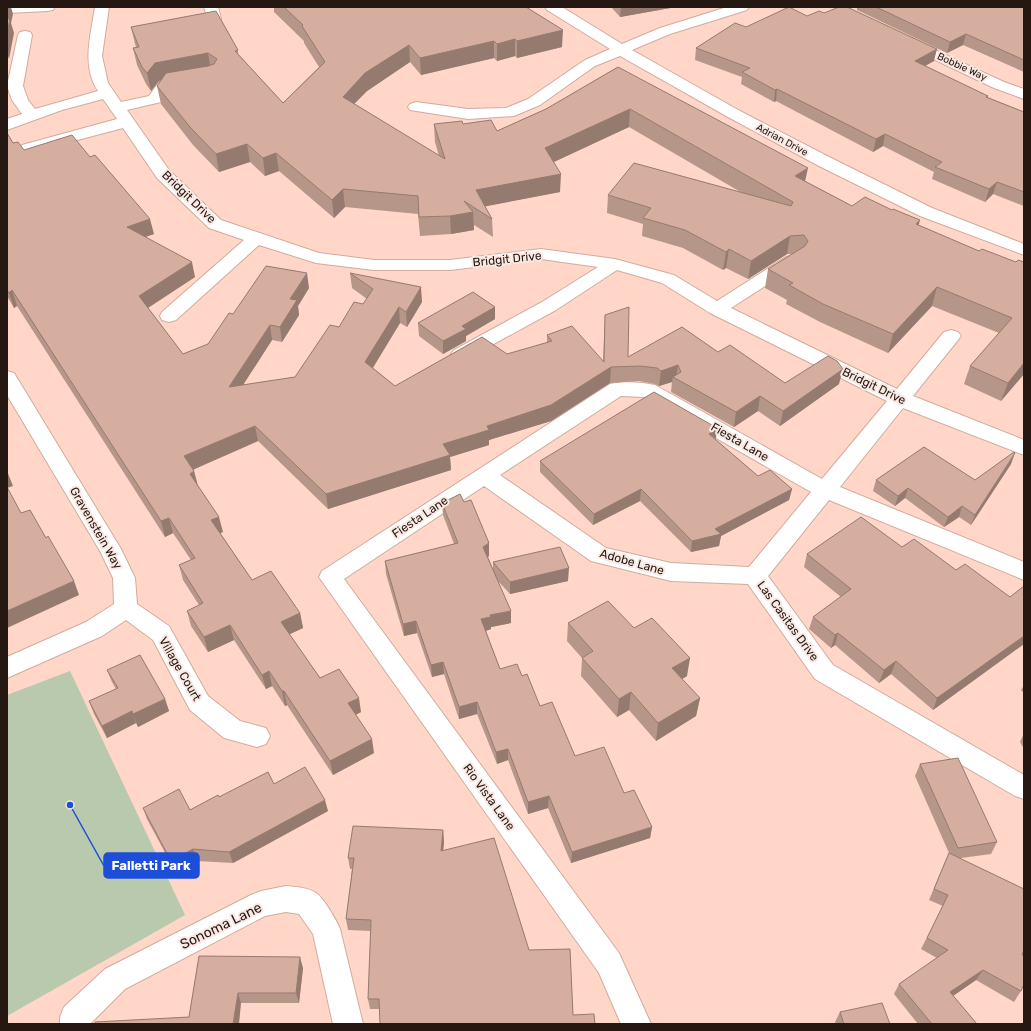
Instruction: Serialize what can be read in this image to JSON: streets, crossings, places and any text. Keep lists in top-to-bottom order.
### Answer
{
  "streets": {
    "street": [
      "Bobbie Way",
      "Adrian Drive",
      "Bridgit Drive",
      "Fiesta Lane",
      "Gravenstein Way",
      "Adobe Lane",
      "Las Casitas Drive",
      "Village Court",
      "Rio Vista Lane",
      "Sonoma Lane"
    ]
  },
  "crossings": [
    ["Bridgit Drive", "Las Casitas Drive"],
    ["Fiesta Lane", "Adobe Lane"],
    ["Fiesta Lane", "Las Casitas Drive"],
    ["Fiesta Lane", "Rio Vista Lane"],
    ["Gravenstein Way", "Village Court"],
    ["Adobe Lane", "Las Casitas Drive"]
  ],
  "places": ["Falletti Park"]
}
